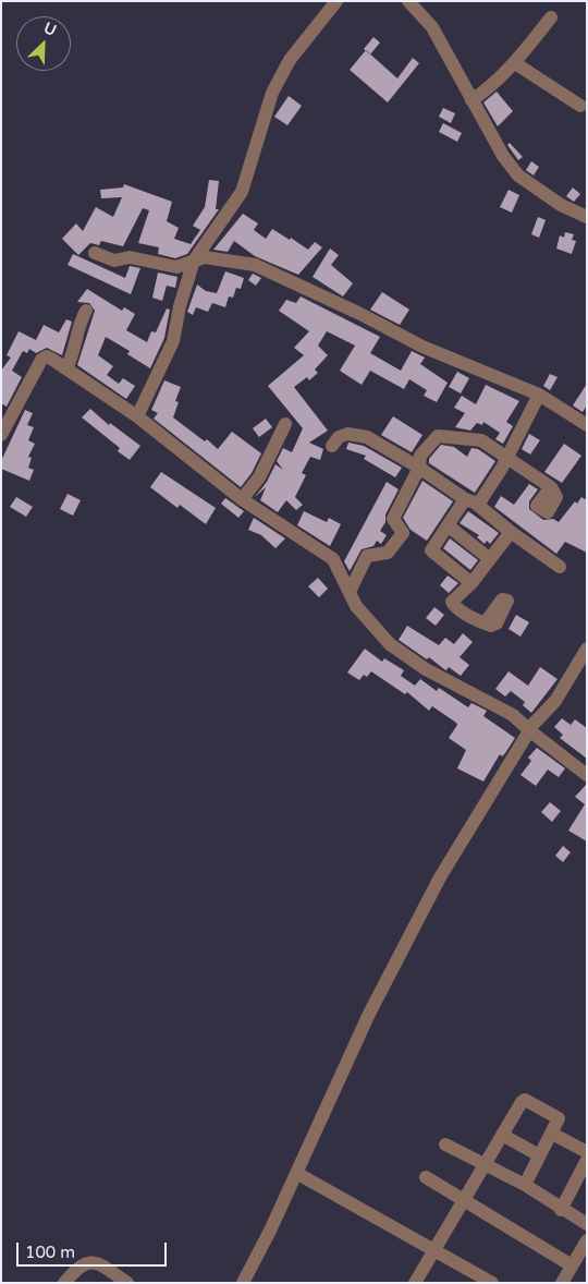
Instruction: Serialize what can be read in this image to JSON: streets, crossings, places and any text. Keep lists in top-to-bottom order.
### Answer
{
  "scale_bar": "100 m",
  "north": "top right"
}
